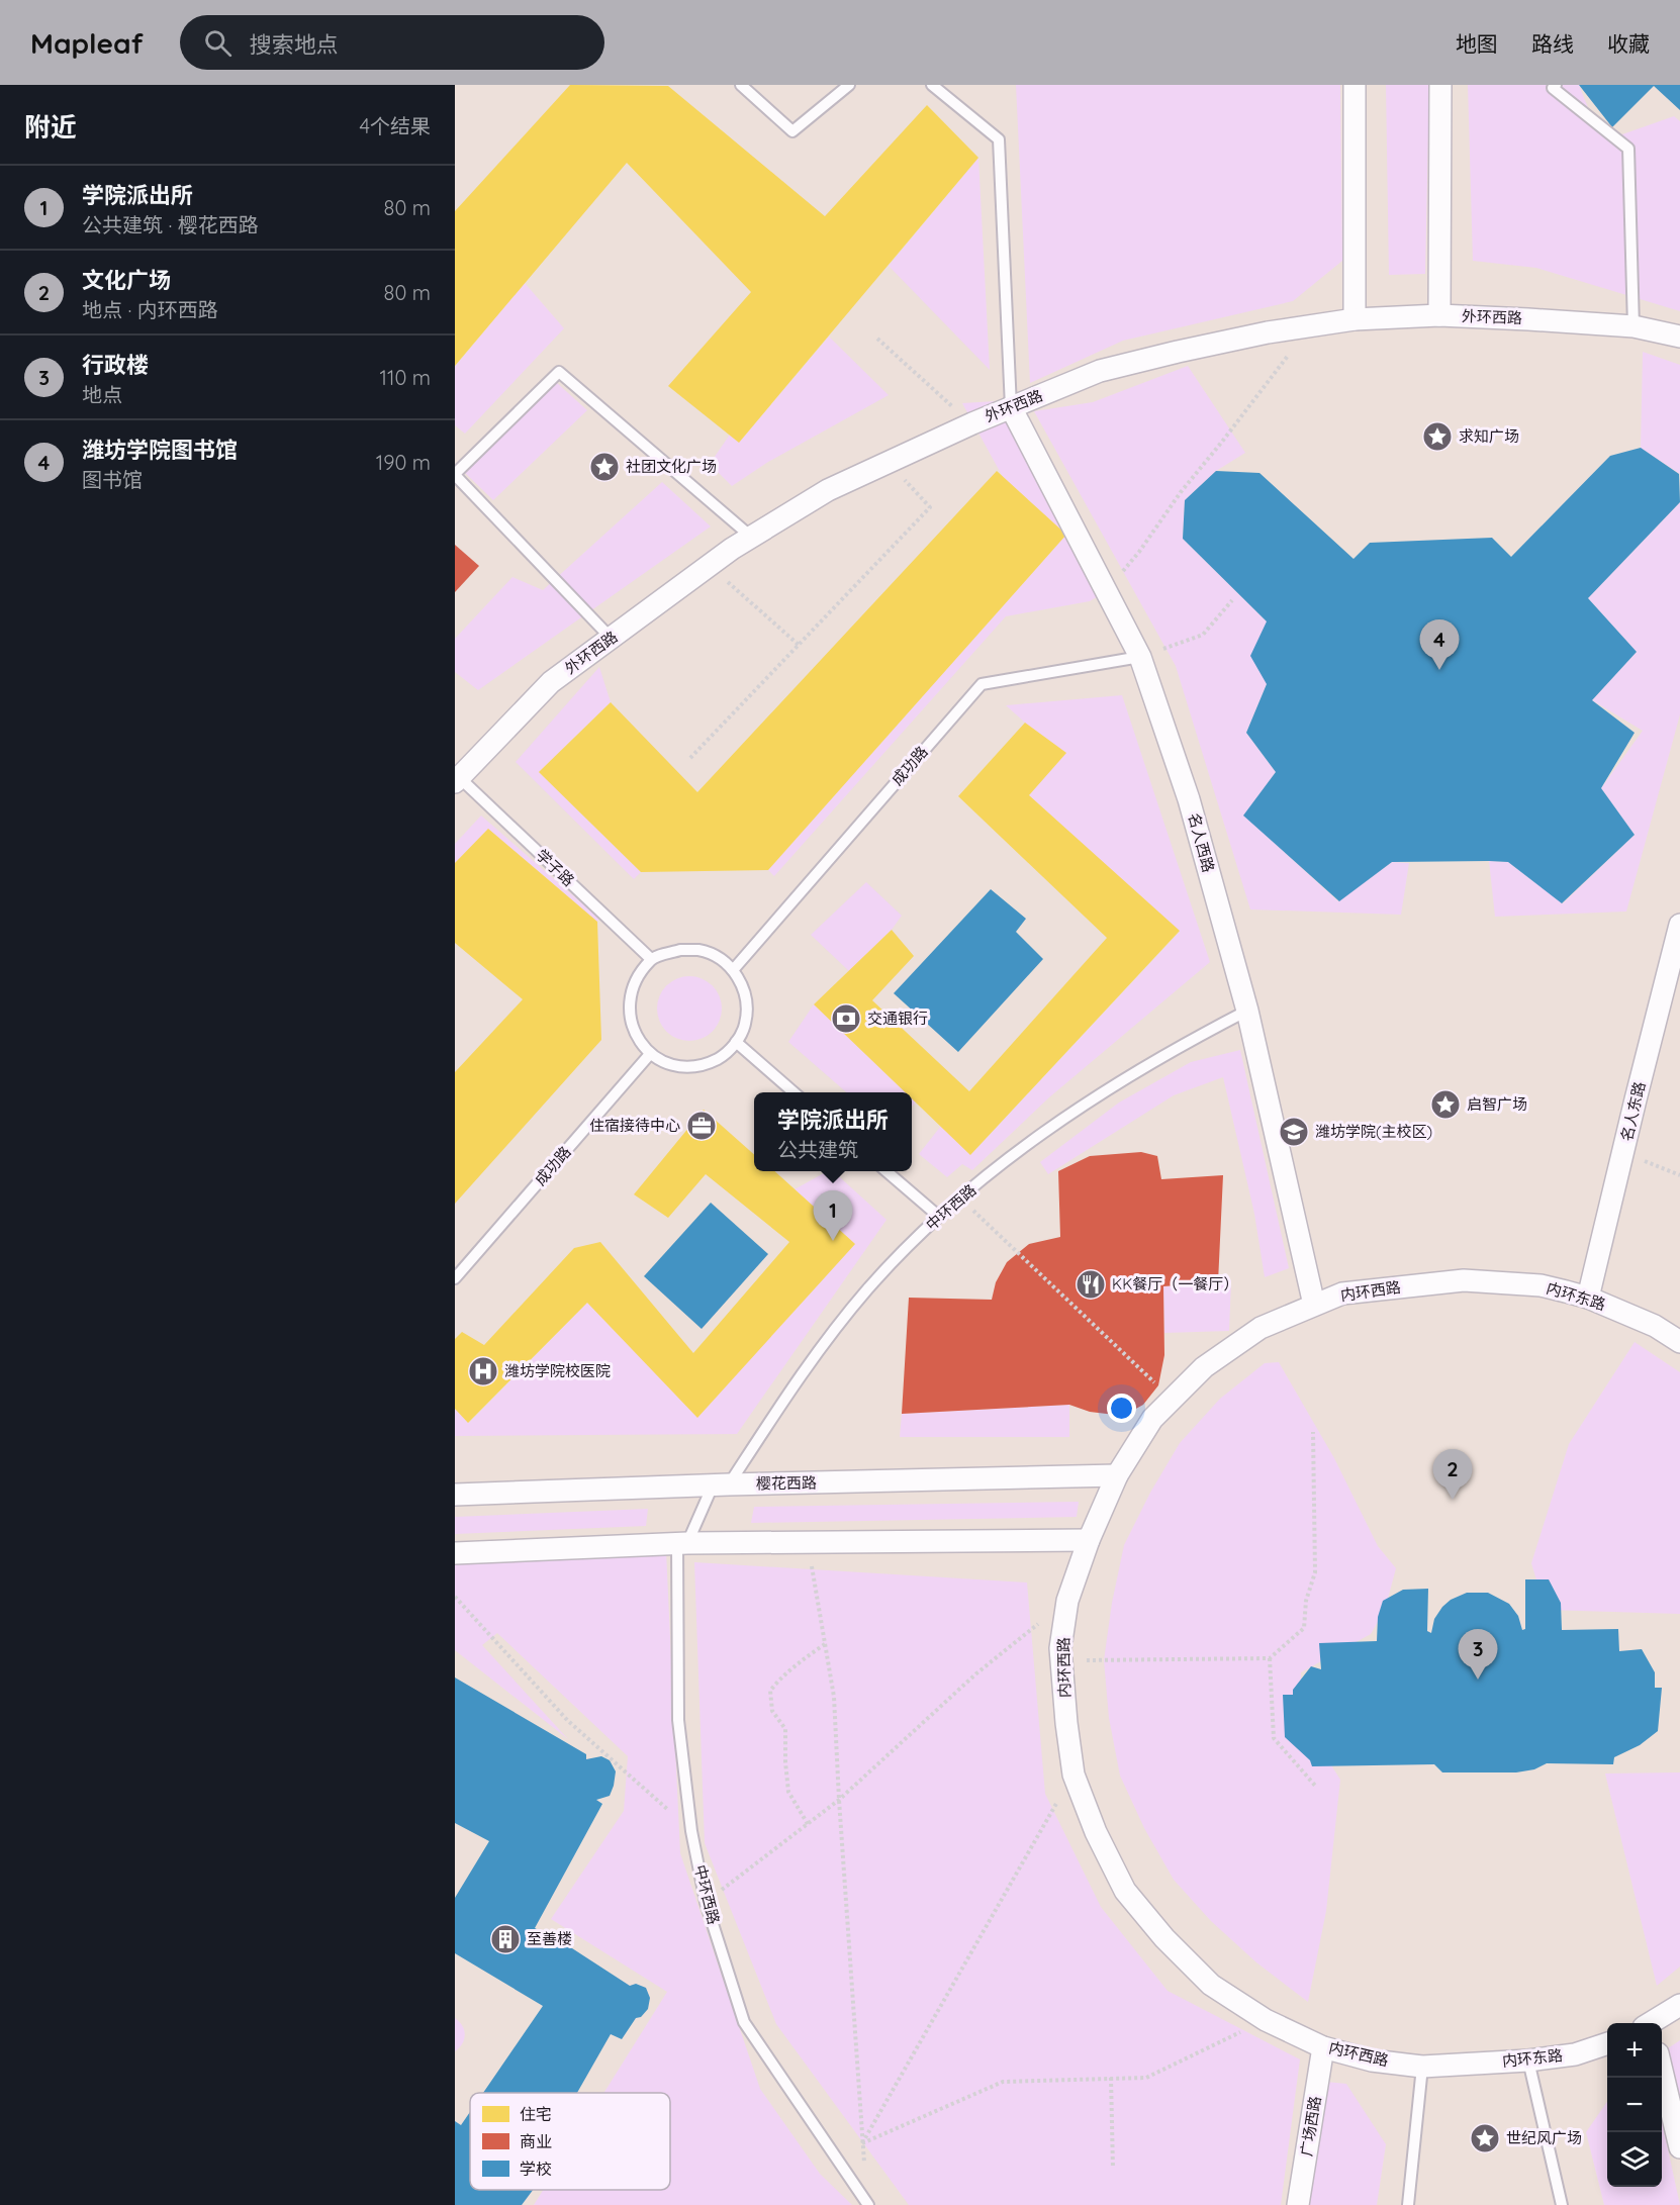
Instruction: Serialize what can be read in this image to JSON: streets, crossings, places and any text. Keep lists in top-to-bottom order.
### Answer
{
  "streets": {
    "street": [
      "外环西路",
      "名人西路",
      "名人东路",
      "内环西路",
      "内环东路",
      "樱花西路",
      "广场西路"
    ],
    "lane": ["成功路", "学子路", "中环西路"]
  },
  "crossings": [
    ["外环西路", "名人西路"],
    ["外环西路", "学子路"],
    ["成功路", "名人西路"],
    ["成功路", "学子路"],
    ["名人西路", "中环西路"],
    ["名人西路", "内环西路"],
    ["名人东路", "内环东路"],
    ["中环西路", "樱花西路"],
    ["内环西路", "内环东路"],
    ["内环西路", "樱花西路"],
    ["内环西路", "广场西路"]
  ],
  "places": {
    "place": [
      "求知广场",
      "社团文化广场",
      "启智广场",
      "世纪风广场"
    ],
    "bank": ["交通银行"],
    "office": ["住宿接待中心"],
    "school or university": ["潍坊学院(主校区)"],
    "restaurant": ["KK餐厅（一餐厅）"],
    "hospital": ["潍坊学院校医院"],
    "building": ["至善楼"]
  },
  "legend": ["住宅", "商业", "学校"],
  "page": {
    "header": "Mapleaf",
    "search": "搜索地点",
    "nav": ["地图", "路线", "收藏"],
    "heading": ["附近", "4个结果"],
    "list": [
      {
        "mark": "1",
        "name": "学院派出所",
        "note": "公共建筑 · 樱花西路",
        "value": "80 m"
      },
      {
        "mark": "2",
        "name": "文化广场",
        "note": "地点 · 内环西路",
        "value": "80 m"
      },
      {
        "mark": "3",
        "name": "行政楼",
        "note": "地点",
        "value": "110 m"
      },
      {
        "mark": "4",
        "name": "潍坊学院图书馆",
        "note": "图书馆",
        "value": "190 m"
      }
    ],
    "pins": [
      "4",
      "1",
      "2",
      "3"
    ],
    "popup": ["学院派出所", "公共建筑"],
    "map_buttons": ["+", "−"]
  }
}
